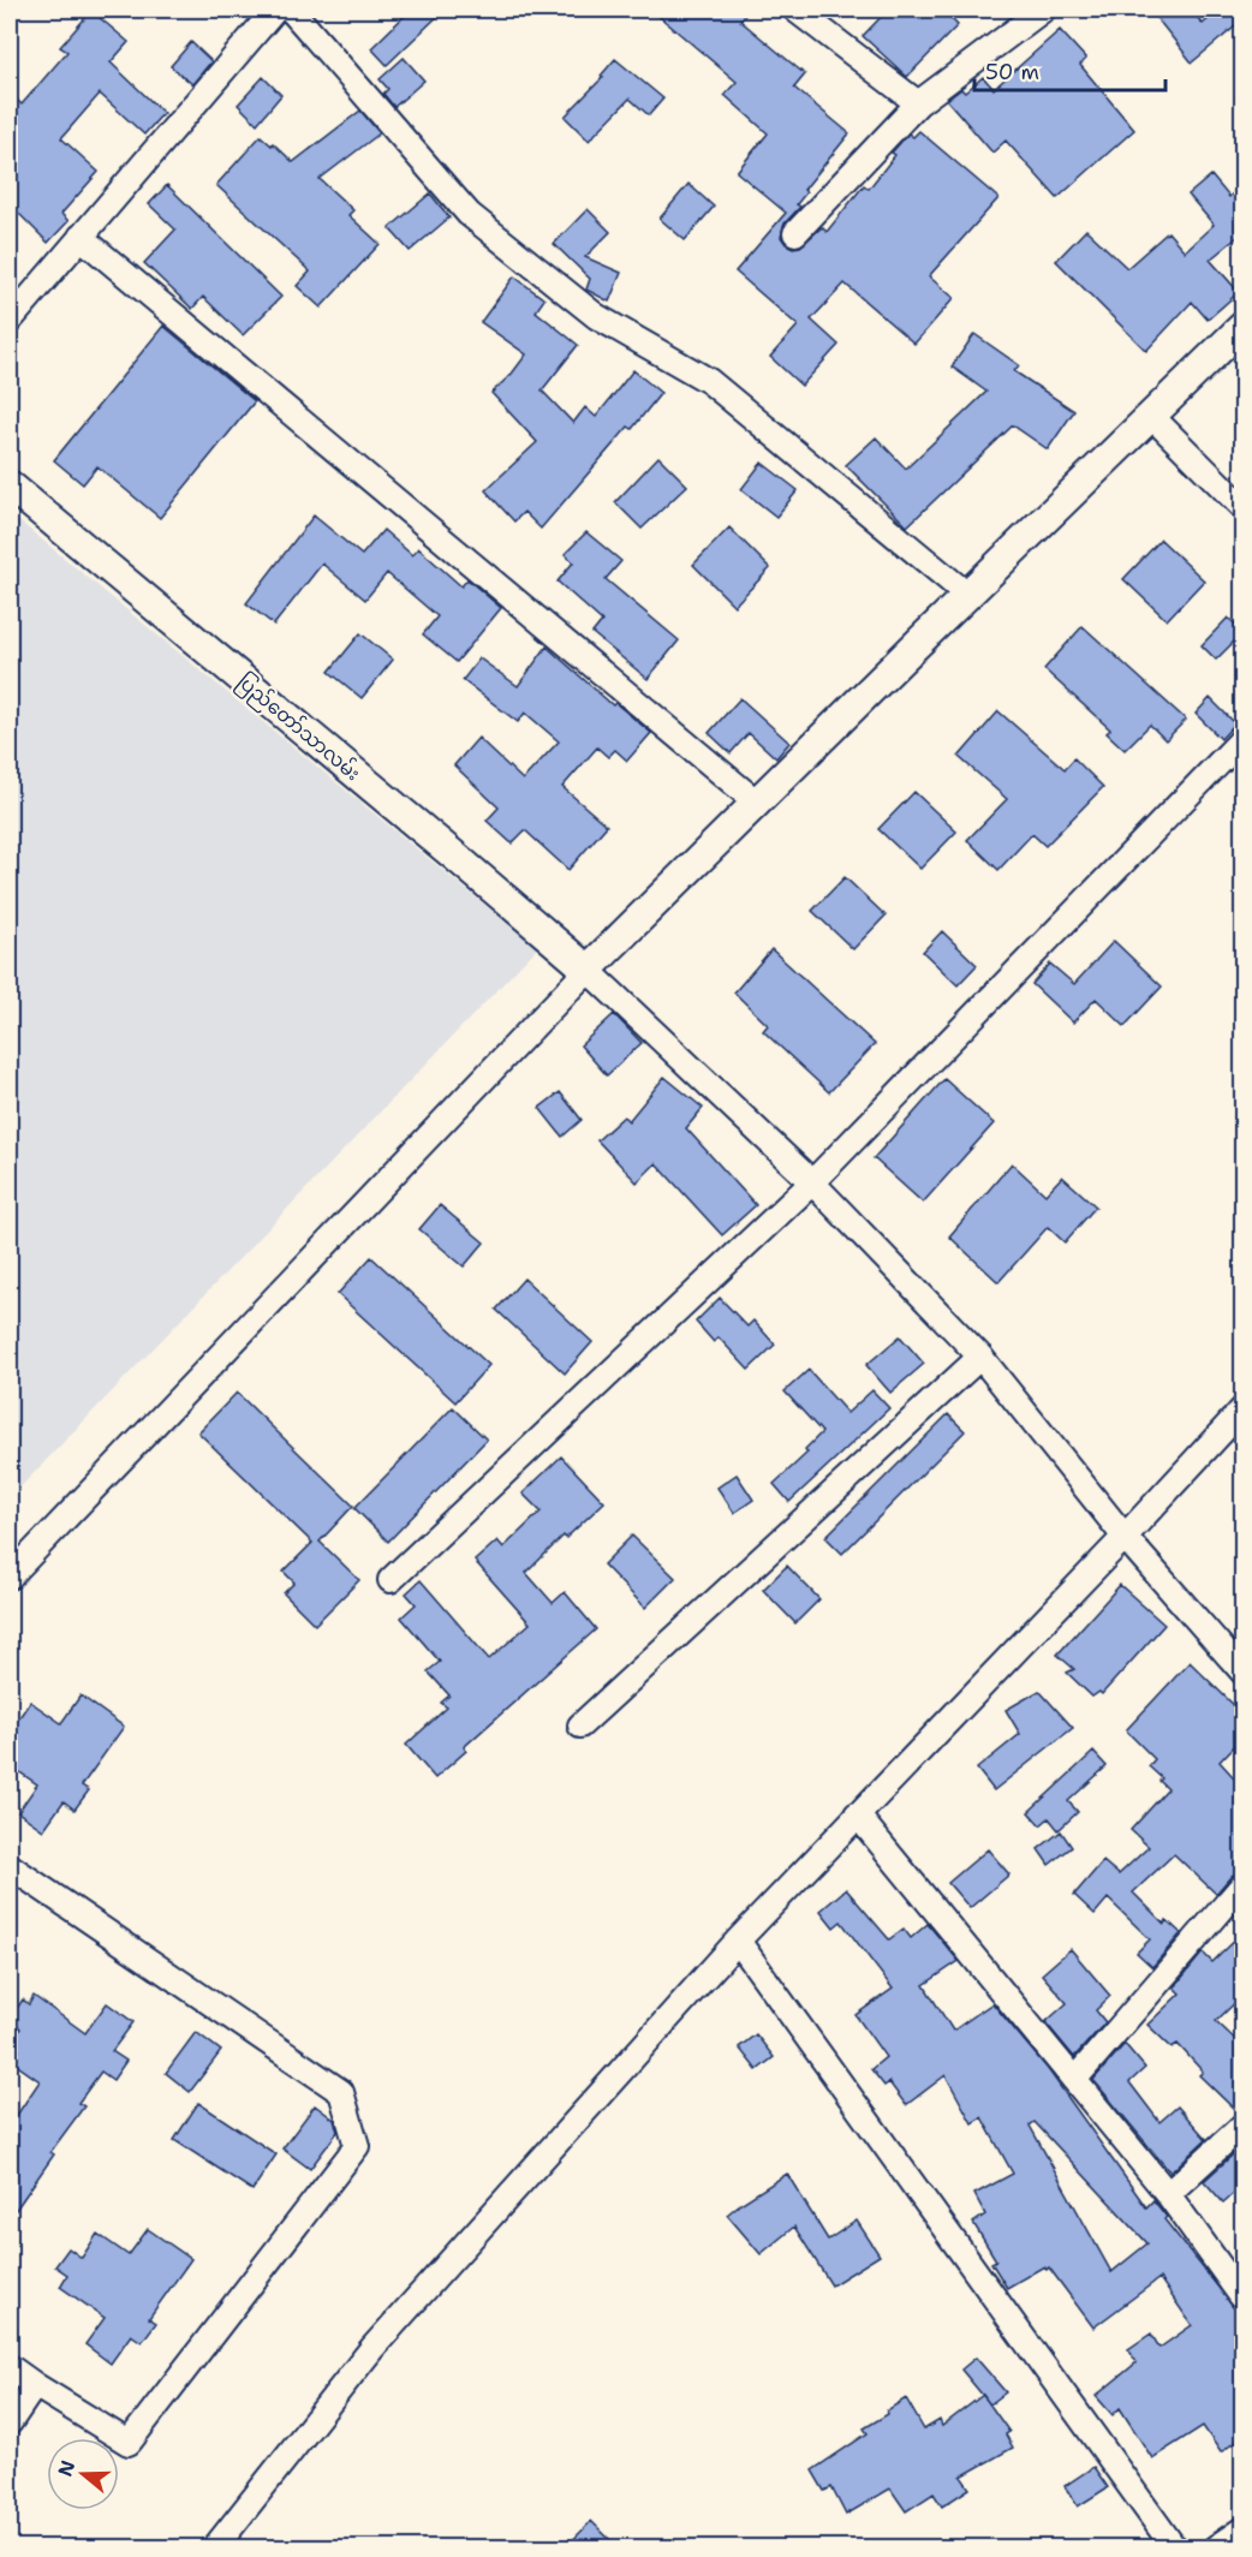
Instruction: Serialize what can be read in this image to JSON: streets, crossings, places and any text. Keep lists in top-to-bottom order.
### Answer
{
  "streets": {
    "street": ["ပြည်တော်သာလမ်း"]
  },
  "scale_bar": "50 m",
  "north": "left"
}
